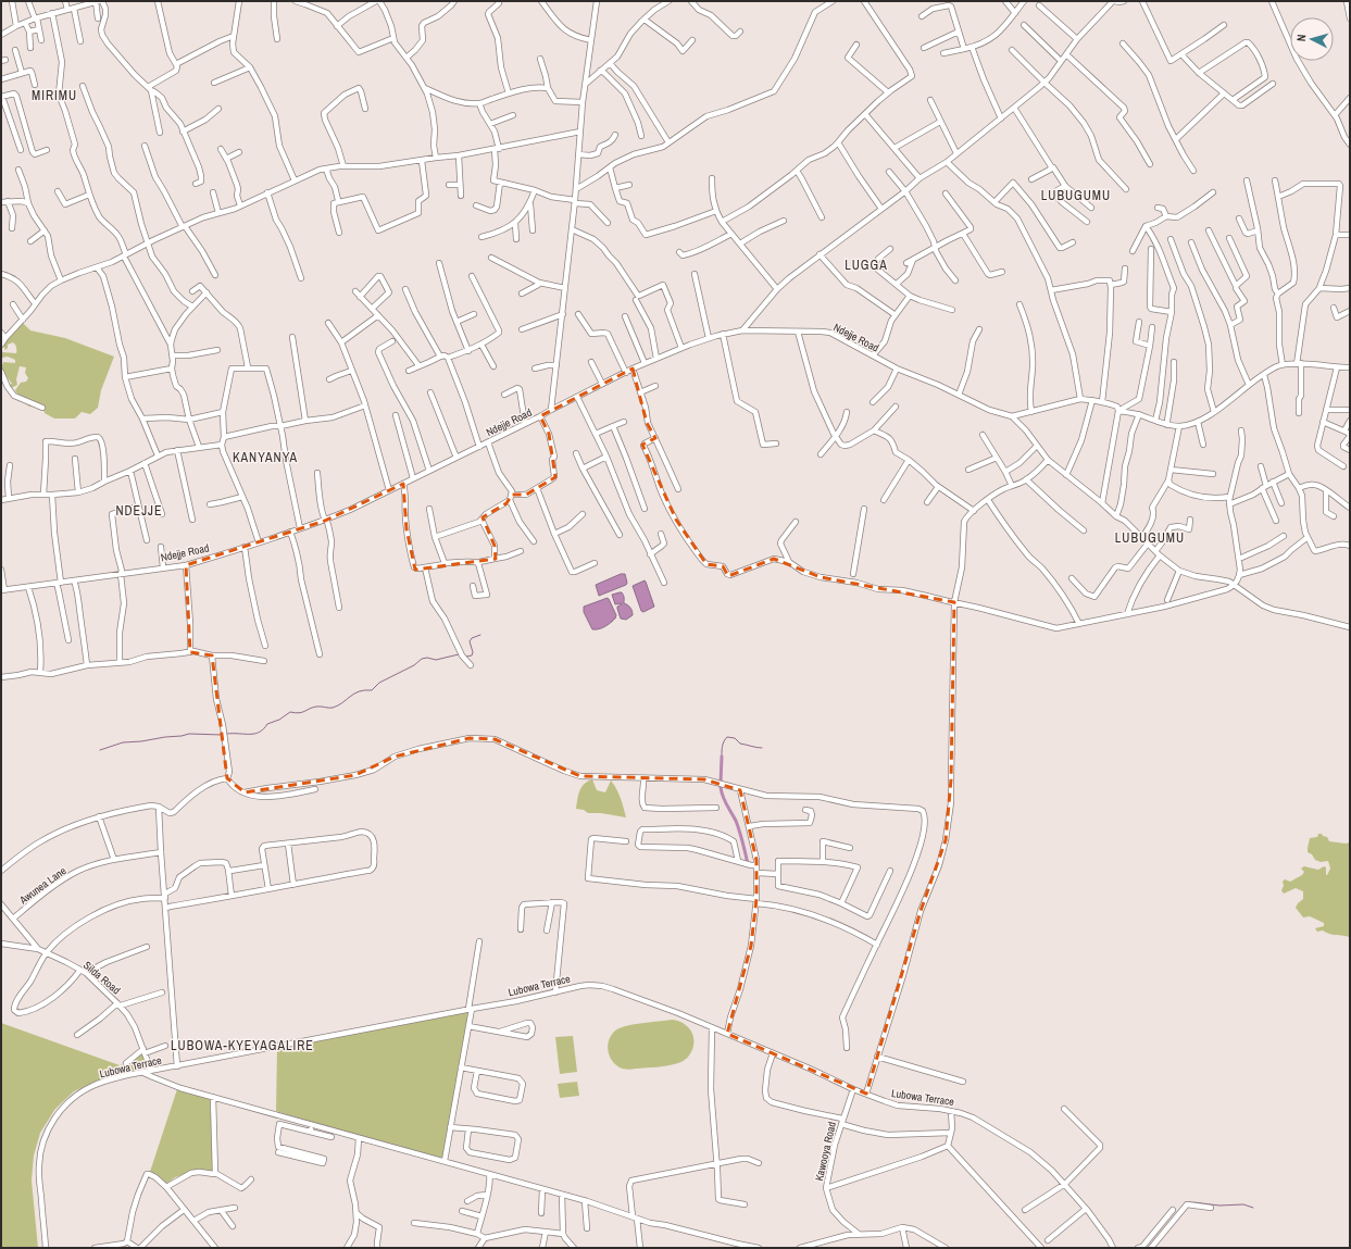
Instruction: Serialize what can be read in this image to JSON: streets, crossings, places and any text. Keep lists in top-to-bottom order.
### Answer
{
  "streets": {
    "street": [
      "Ndejje Road",
      "Awunea Lane",
      "Silda Road",
      "Lubowa Terrace",
      "Kawooya Road"
    ]
  },
  "crossings": [
    ["Silda Road", "Lubowa Terrace"],
    ["Lubowa Terrace", "Kawooya Road"]
  ],
  "districts": [
    "MIRIMU",
    "LUBUGUMU",
    "LUGGA",
    "KANYANYA",
    "NDEJJE",
    "LUBUGUMU",
    "LUBOWA-KYEYAGALIRE"
  ],
  "north": "left"
}
